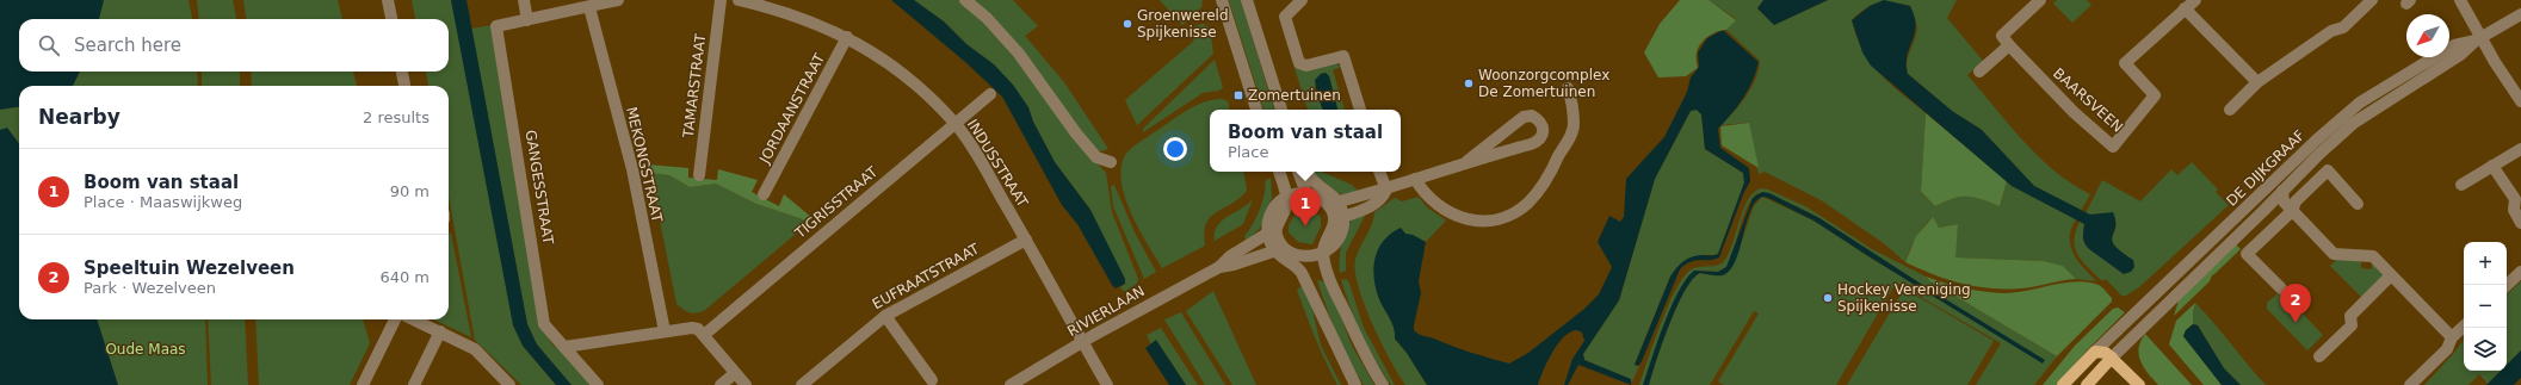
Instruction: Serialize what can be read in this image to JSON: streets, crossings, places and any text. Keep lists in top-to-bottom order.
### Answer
{
  "streets": {
    "street": [
      "TAMARSTRAAT",
      "BAARSVEEN",
      "JORDAANSTRAAT",
      "INDUSSTRAAT",
      "MEKONGSTRAAT",
      "DE DIJKGRAAF",
      "GANGESSTRAAT",
      "TIGRISSTRAAT",
      "EUFRAATSTRAAT",
      "RIVIERLAAN"
    ]
  },
  "crossings": [
    ["JORDAANSTRAAT", "INDUSSTRAAT"],
    ["INDUSSTRAAT", "TIGRISSTRAAT"],
    ["INDUSSTRAAT", "EUFRAATSTRAAT"],
    ["INDUSSTRAAT", "RIVIERLAAN"]
  ],
  "parks": ["Oude Maas"],
  "places": {
    "other": ["Groenwereld Spijkenisse", "Woonzorgcomplex De Zomertuinen", "Hockey Vereniging Spijkenisse"],
    "transit": ["Zomertuinen"]
  },
  "north": "bottom left",
  "page": {
    "search": "Search here",
    "heading": ["Nearby", "2 results"],
    "popup": ["Boom van staal", "Place"],
    "list": [
      {
        "mark": "1",
        "name": "Boom van staal",
        "note": "Place · Maaswijkweg",
        "value": "90 m"
      },
      {
        "mark": "2",
        "name": "Speeltuin Wezelveen",
        "note": "Park · Wezelveen",
        "value": "640 m"
      }
    ],
    "pins": ["1", "2"],
    "map_buttons": ["+", "−"]
  }
}
